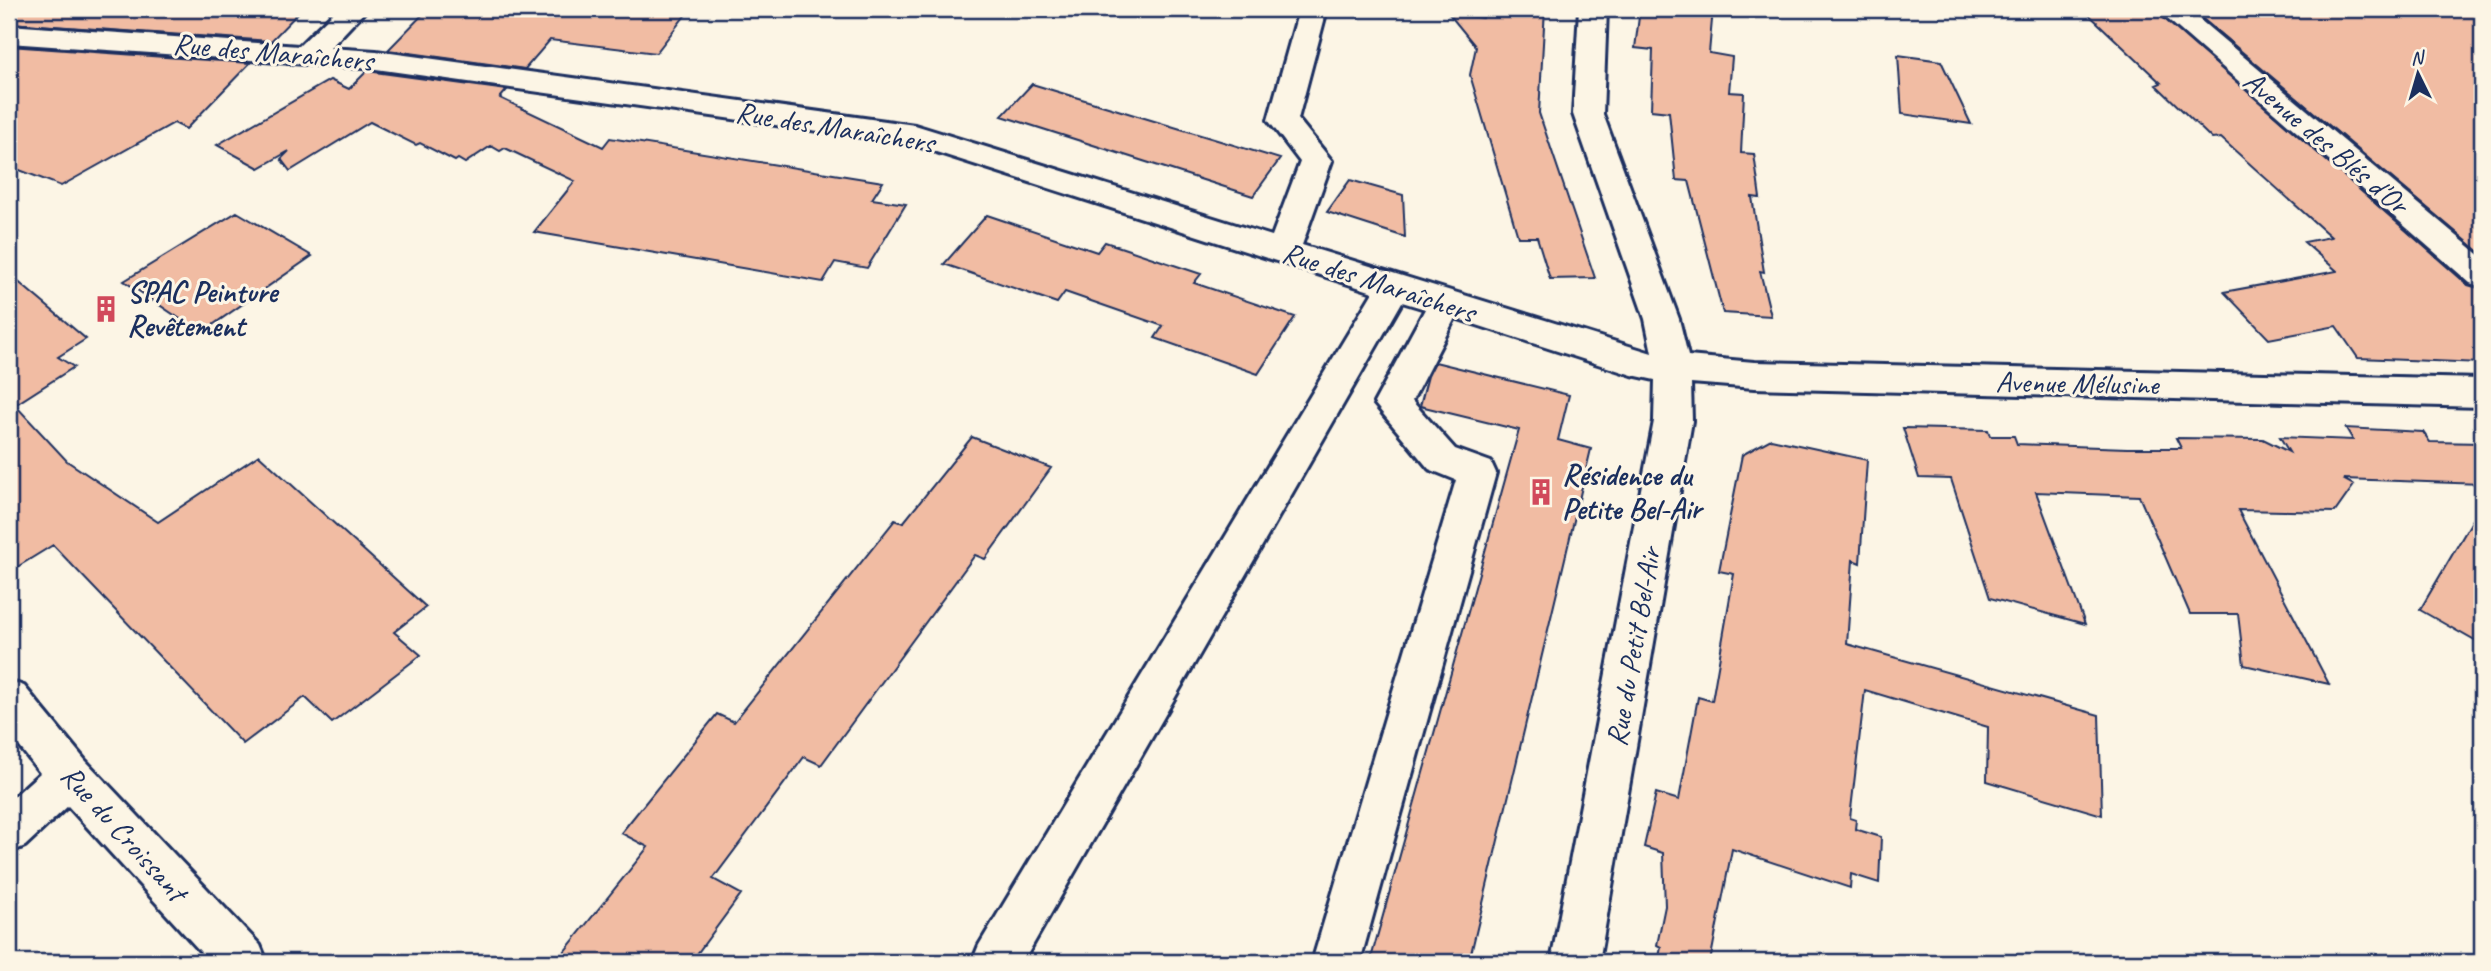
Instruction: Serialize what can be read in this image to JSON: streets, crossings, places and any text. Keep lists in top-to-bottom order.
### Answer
{
  "streets": {
    "street": [
      "Rue des Maraîchers",
      "Avenue des Blés d'Or",
      "Avenue Mélusine",
      "Rue du Petit Bel-Air",
      "Rue du Croissant"
    ]
  },
  "crossings": [
    ["Rue des Maraîchers", "Avenue Mélusine"],
    ["Rue des Maraîchers", "Rue du Petit Bel-Air"],
    ["Avenue Mélusine", "Rue du Petit Bel-Air"]
  ],
  "places": {
    "building": ["SPAC Peinture Revêtement", "Résidence du Petite Bel-Air"]
  },
  "north": "top"
}
